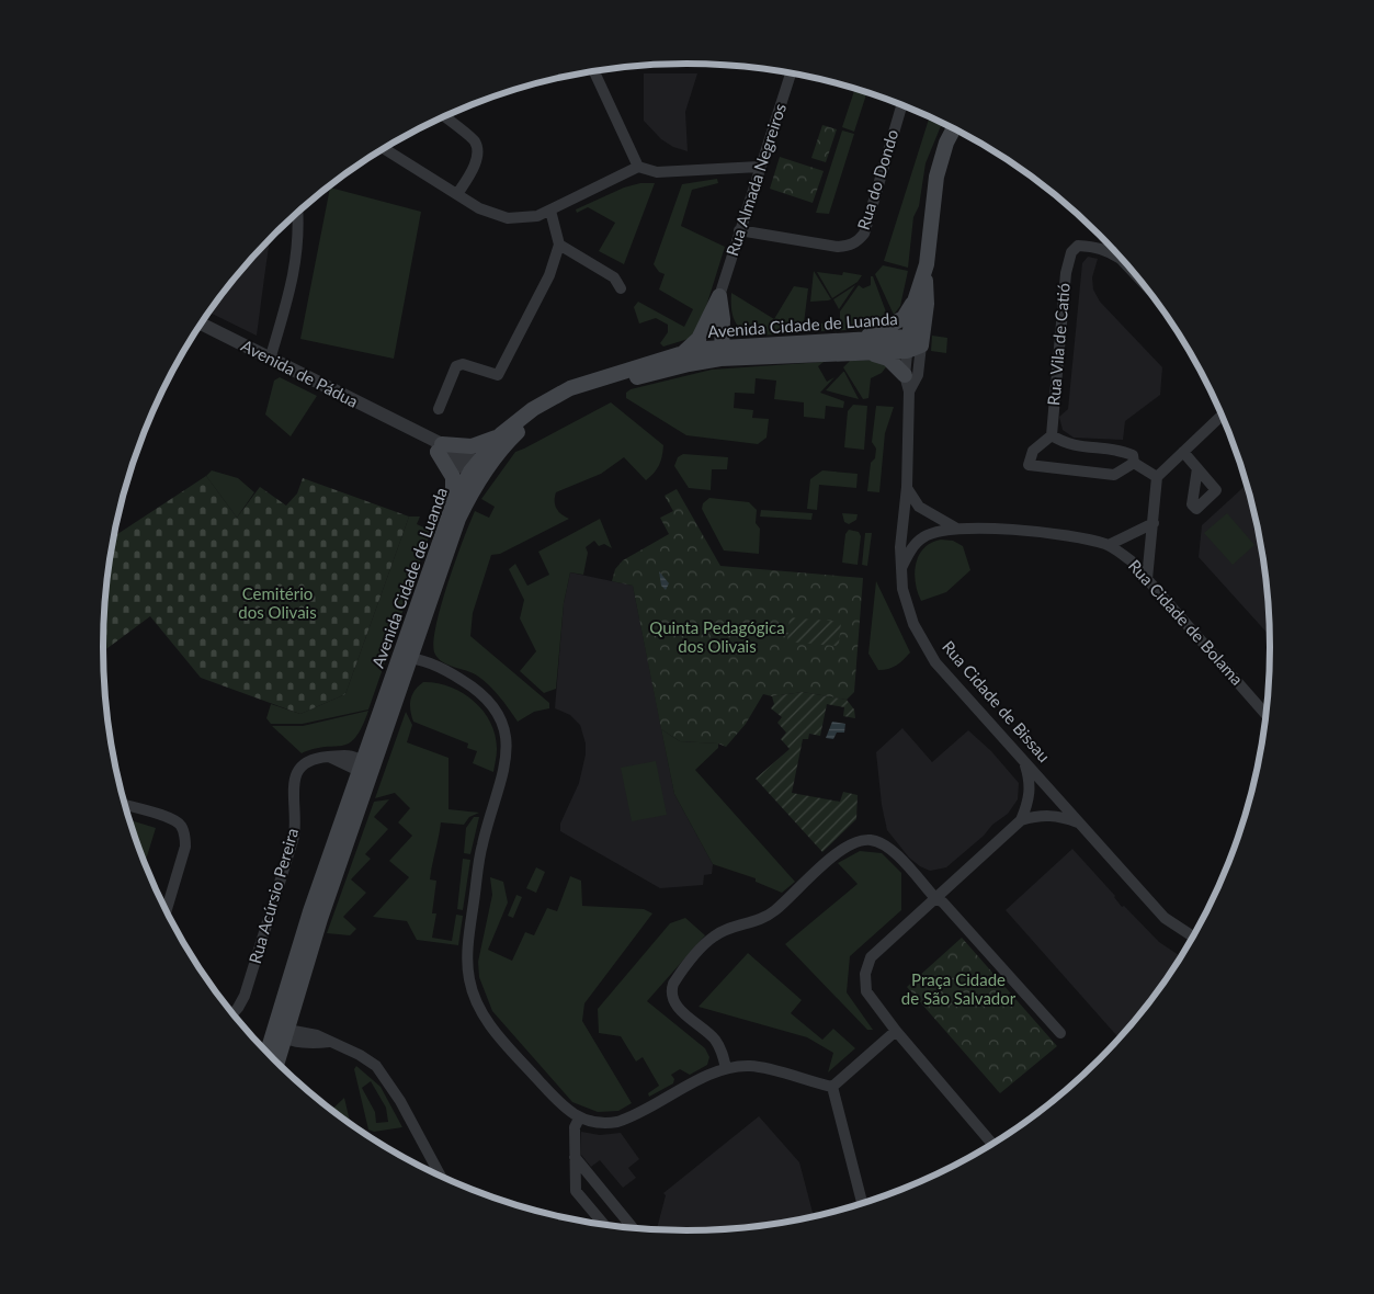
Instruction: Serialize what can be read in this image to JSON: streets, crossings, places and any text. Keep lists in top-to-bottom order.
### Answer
{
  "streets": {
    "main road": ["Avenida Cidade de Luanda", "Rua Cidade de Bissau"],
    "street": [
      "Rua Almada Negreiros",
      "Rua do Dondo",
      "Rua Vila de Catió",
      "Avenida de Pádua",
      "Rua Cidade de Bolama",
      "Rua Acúrsio Pereira"
    ]
  },
  "crossings": [
    ["Rua Almada Negreiros", "Rua do Dondo"],
    ["Avenida Cidade de Luanda", "Avenida de Pádua"],
    ["Avenida Cidade de Luanda", "Rua Cidade de Bissau"],
    ["Avenida Cidade de Luanda", "Rua Acúrsio Pereira"],
    ["Rua Cidade de Bolama", "Rua Cidade de Bissau"]
  ],
  "parks": ["Cemitério dos Olivais", "Quinta Pedagógica dos Olivais", "Praça Cidade de São Salvador"]
}
